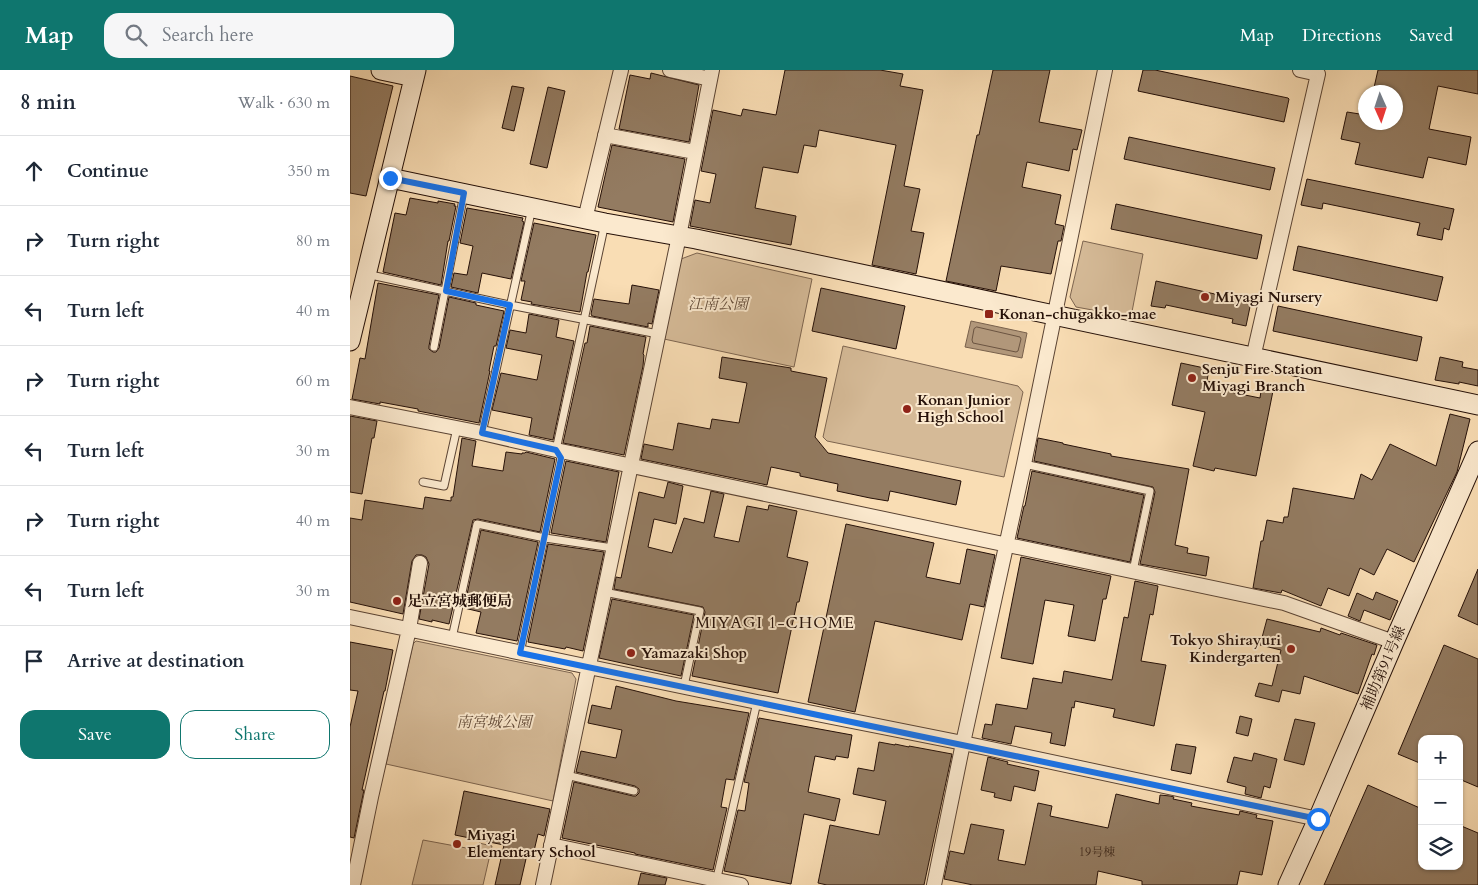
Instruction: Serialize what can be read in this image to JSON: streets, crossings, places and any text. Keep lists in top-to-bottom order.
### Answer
{
  "streets": {
    "street": ["補助第91号線"]
  },
  "districts": ["MIYAGI 1-CHOME"],
  "parks": ["江南公園", "南宮城公園"],
  "places": {
    "other": [
      "Miyagi Nursery",
      "Senju Fire Station Miyagi Branch",
      "Konan Junior High School",
      "足立宮城郵便局",
      "Tokyo Shirayuri Kindergarten",
      "Yamazaki Shop",
      "Miyagi Elementary School"
    ],
    "transit": ["Konan-chugakko-mae"]
  },
  "house_numbers": ["19号棟"],
  "north": "bottom",
  "page": {
    "header": "Map",
    "search": "Search here",
    "nav": ["Map", "Directions", "Saved"],
    "heading": ["8 min", "Walk · 630 m"],
    "list": [
      ["Continue", "350 m"],
      ["Turn right", "80 m"],
      ["Turn left", "40 m"],
      ["Turn right", "60 m"],
      ["Turn left", "30 m"],
      ["Turn right", "40 m"],
      ["Turn left", "30 m"],
      "Arrive at destination"
    ],
    "buttons": ["Save", "Share"],
    "map_buttons": ["+", "−"]
  }
}
